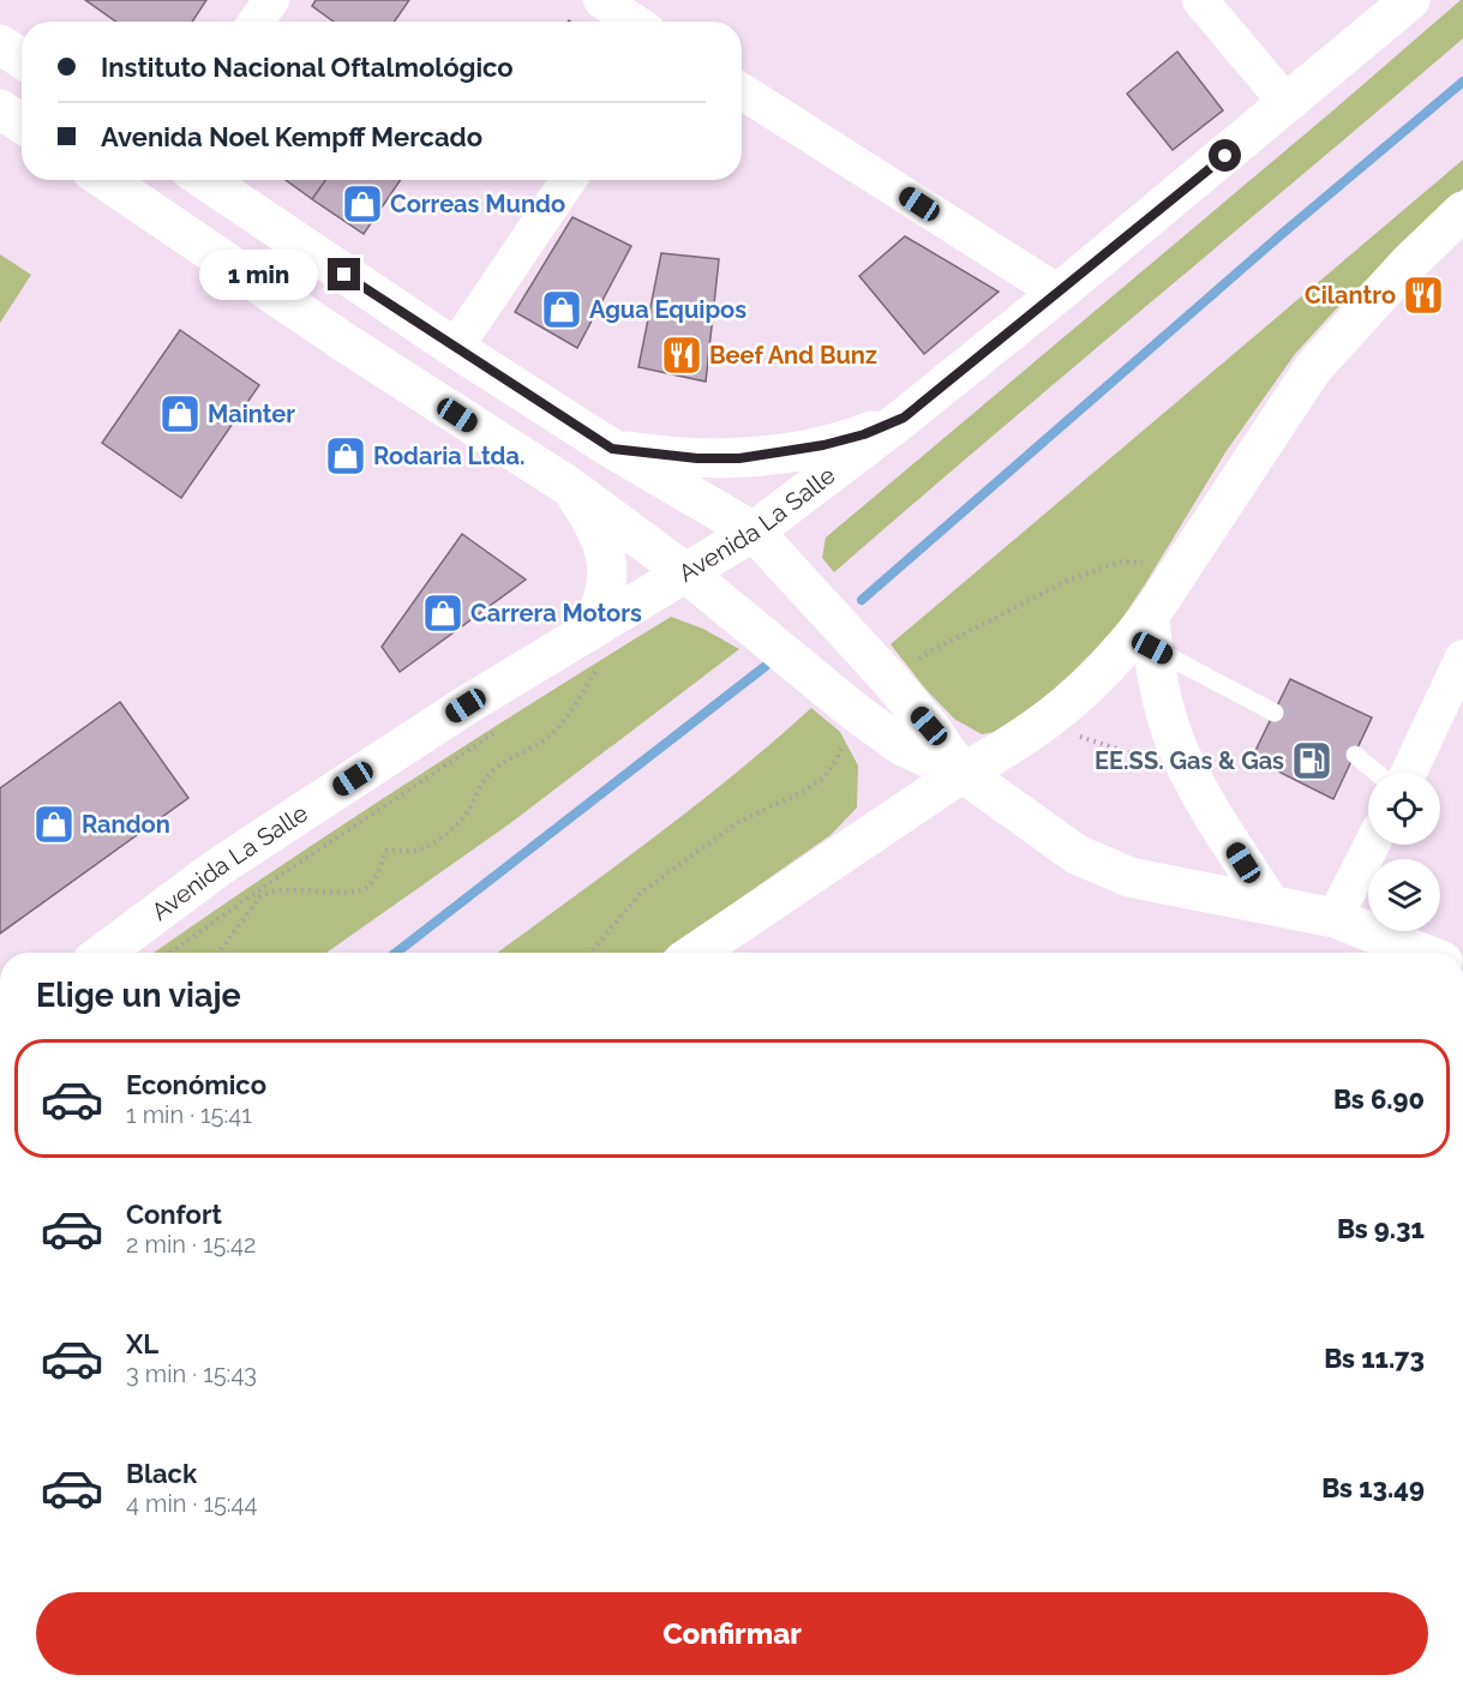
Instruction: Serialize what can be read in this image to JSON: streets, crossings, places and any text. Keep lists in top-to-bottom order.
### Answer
{
  "streets": {
    "main road": ["Avenida La Salle"]
  },
  "places": {
    "shop": [
      "Correas Mundo",
      "Agua Equipos",
      "Mainter",
      "Rodaria Ltda.",
      "Carrera Motors",
      "Randon"
    ],
    "restaurant": ["Cilantro", "Beef And Bunz"],
    "fuel station": ["EE.SS. Gas & Gas"]
  },
  "page": {
    "banner": ["Instituto Nacional Oftalmológico", "Avenida Noel Kempff Mercado"],
    "bubble": "1 min",
    "heading": "Elige un viaje",
    "list": [
      {
        "name": "Económico",
        "note": "1 min · 15:41",
        "value": "Bs 6.90"
      },
      {
        "name": "Confort",
        "note": "2 min · 15:42",
        "value": "Bs 9.31"
      },
      {
        "name": "XL",
        "note": "3 min · 15:43",
        "value": "Bs 11.73"
      },
      {
        "name": "Black",
        "note": "4 min · 15:44",
        "value": "Bs 13.49"
      }
    ],
    "buttons": "Confirmar"
  }
}
